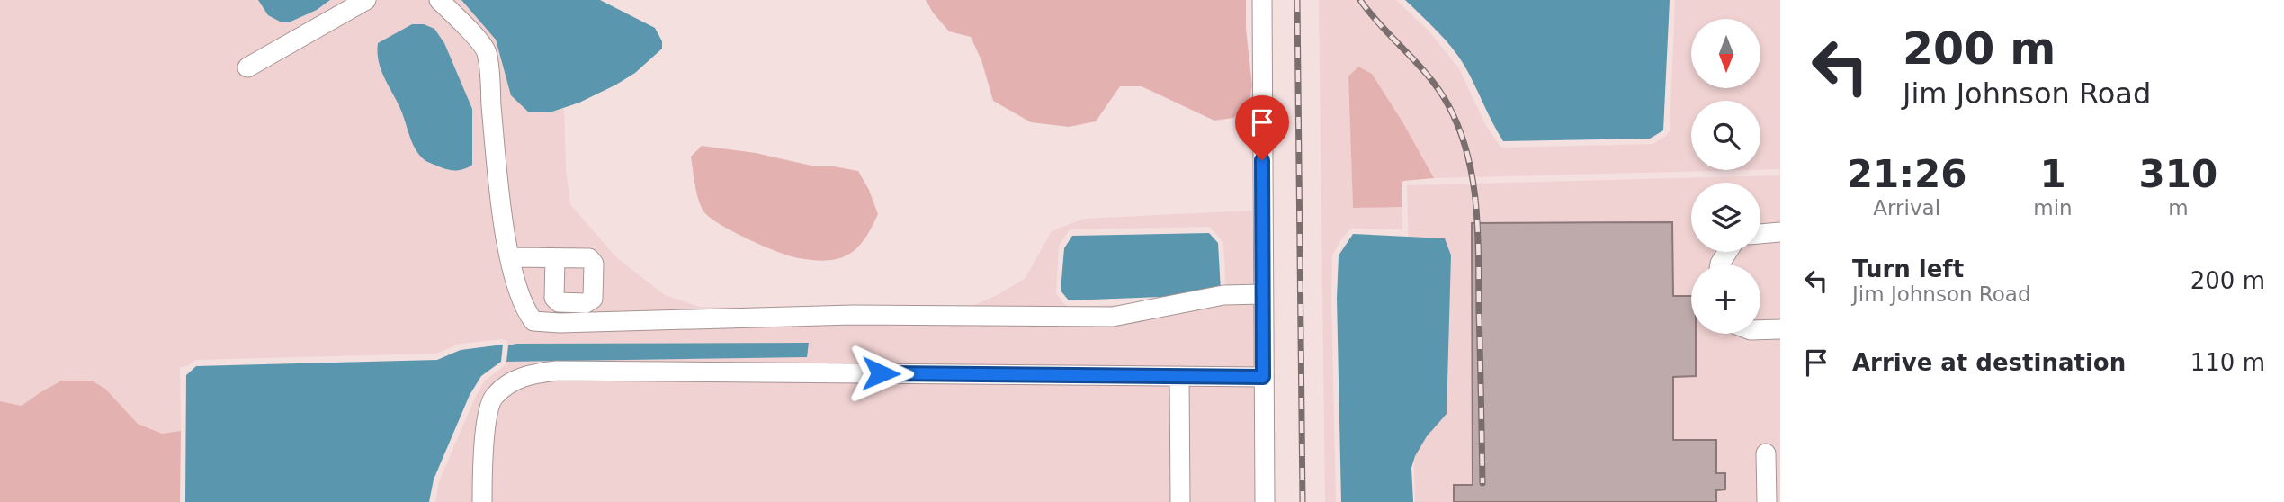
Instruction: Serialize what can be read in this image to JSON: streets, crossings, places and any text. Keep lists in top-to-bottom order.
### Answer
{
  "north": "bottom",
  "page": {
    "turn": ["200 m", "Jim Johnson Road"],
    "map_buttons": "+",
    "eta": [
      "21:26",
      "Arrival",
      "1",
      "min",
      "310",
      "m"
    ],
    "list": [
      {
        "name": "Turn left",
        "note": "Jim Johnson Road",
        "value": "200 m"
      },
      {
        "name": "Arrive at destination",
        "value": "110 m"
      }
    ]
  }
}
